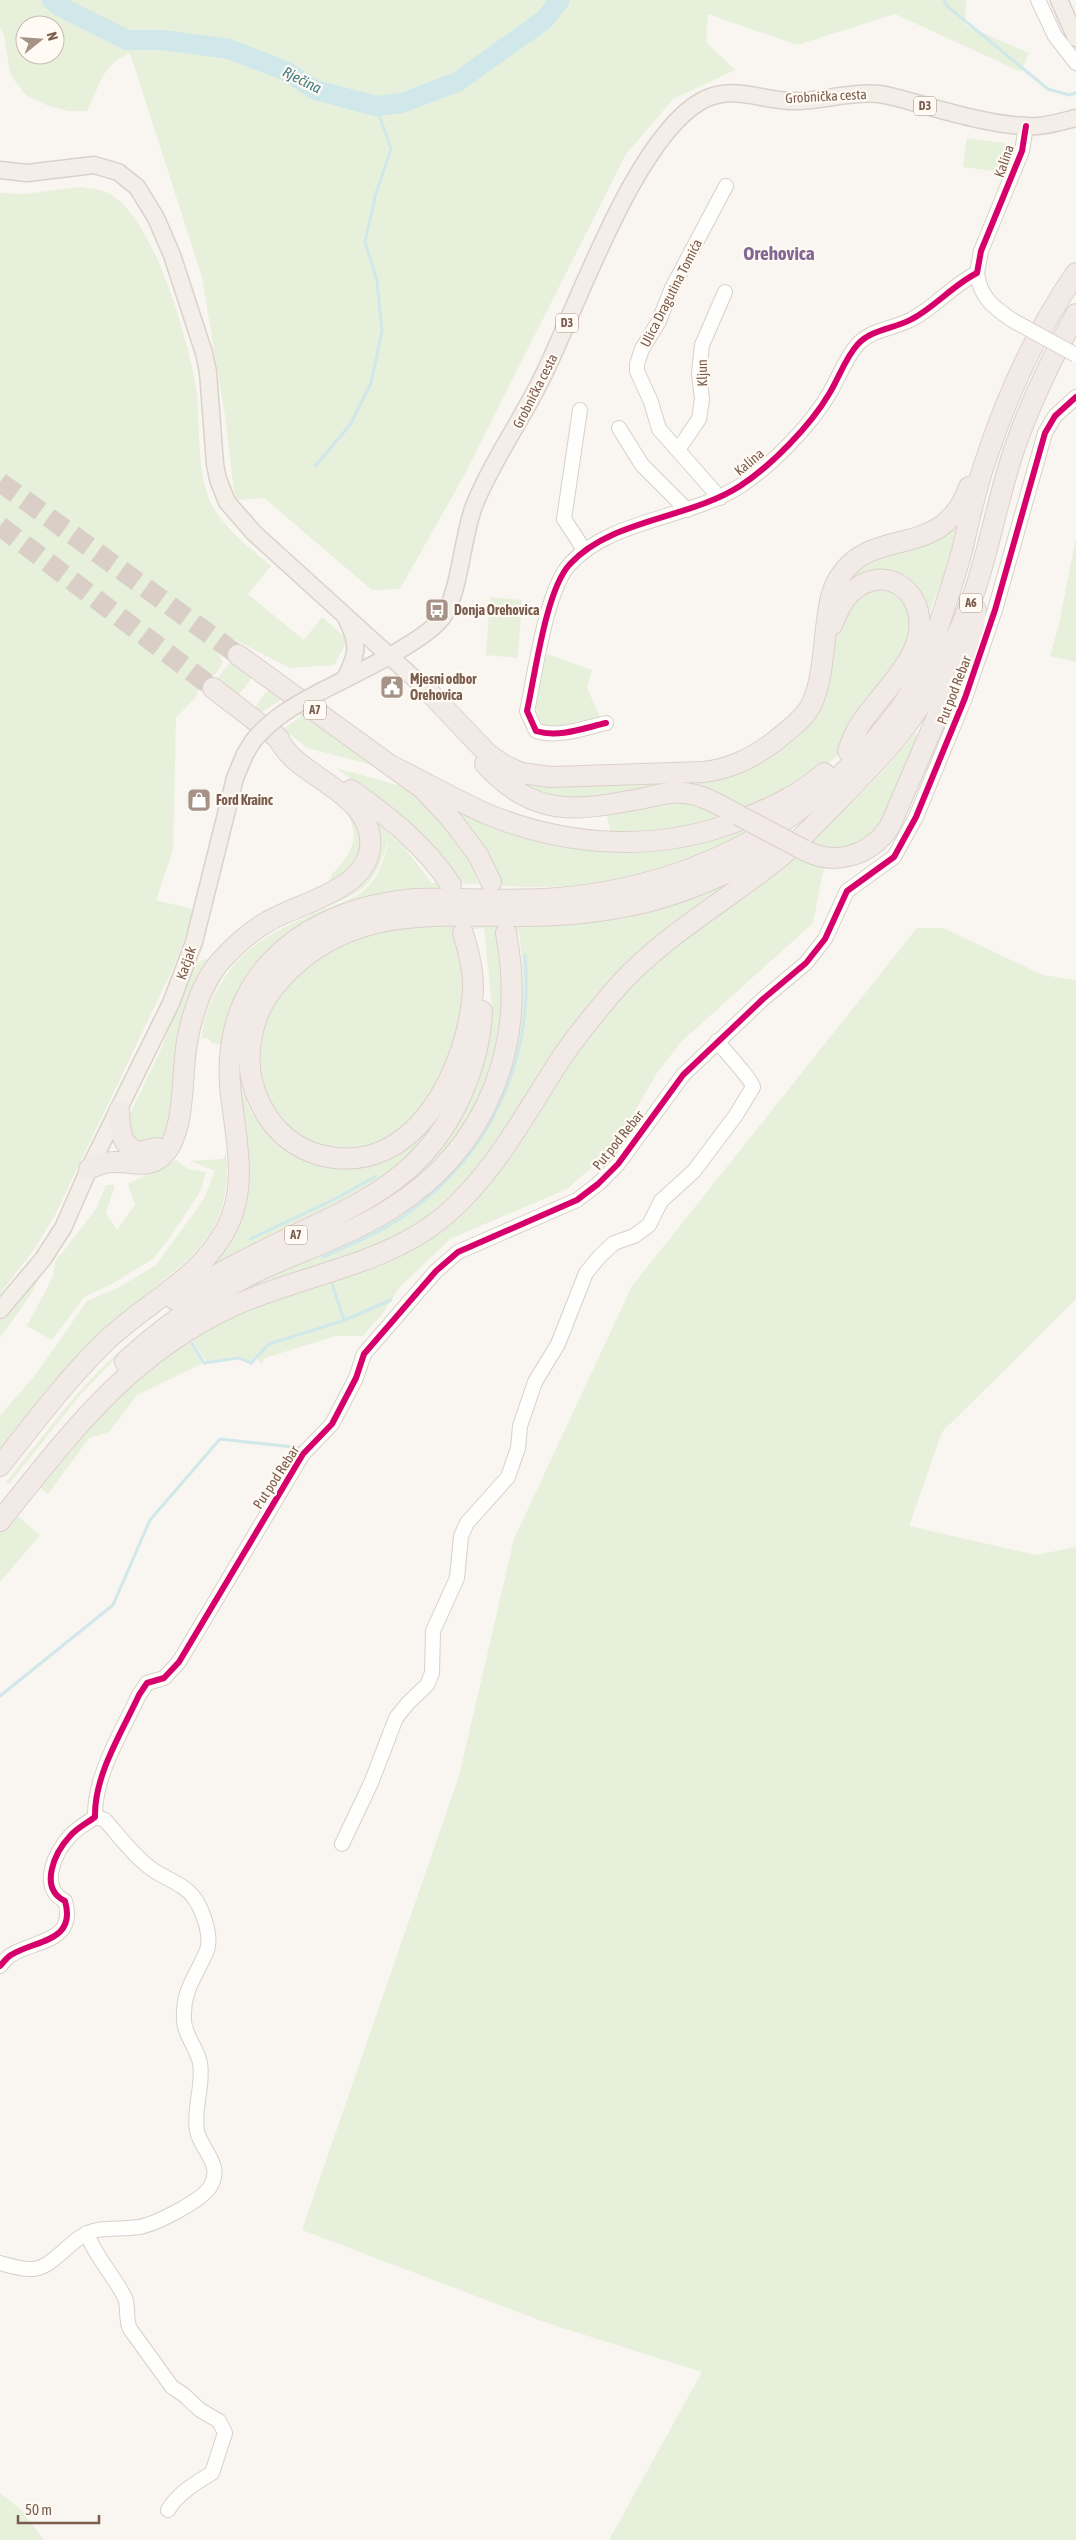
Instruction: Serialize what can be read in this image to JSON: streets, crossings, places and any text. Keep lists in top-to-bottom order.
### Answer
{
  "streets": {
    "highway": ["A6", "A7"],
    "main road": ["Grobnička cesta", "D3", "Kačjak"],
    "street": [
      "Kalina",
      "Ulica Dragutina Tomića",
      "Kljun",
      "Put pod Rebar"
    ]
  },
  "crossings": [
    ["Grobnička cesta", "D3"],
    ["Grobnička cesta", "Kalina"],
    ["Grobnička cesta", "Kačjak"],
    ["D3", "Kalina"],
    ["Kalina", "Ulica Dragutina Tomića"],
    ["Ulica Dragutina Tomića", "Kljun"],
    ["A6", "A7"]
  ],
  "districts": ["Orehovica"],
  "water": ["Rječina"],
  "places": {
    "bus stop": ["Donja Orehovica"],
    "public building": ["Mjesni odbor Orehovica"],
    "shop": ["Ford Krainc"]
  },
  "scale_bar": "50 m",
  "north": "right"
}
